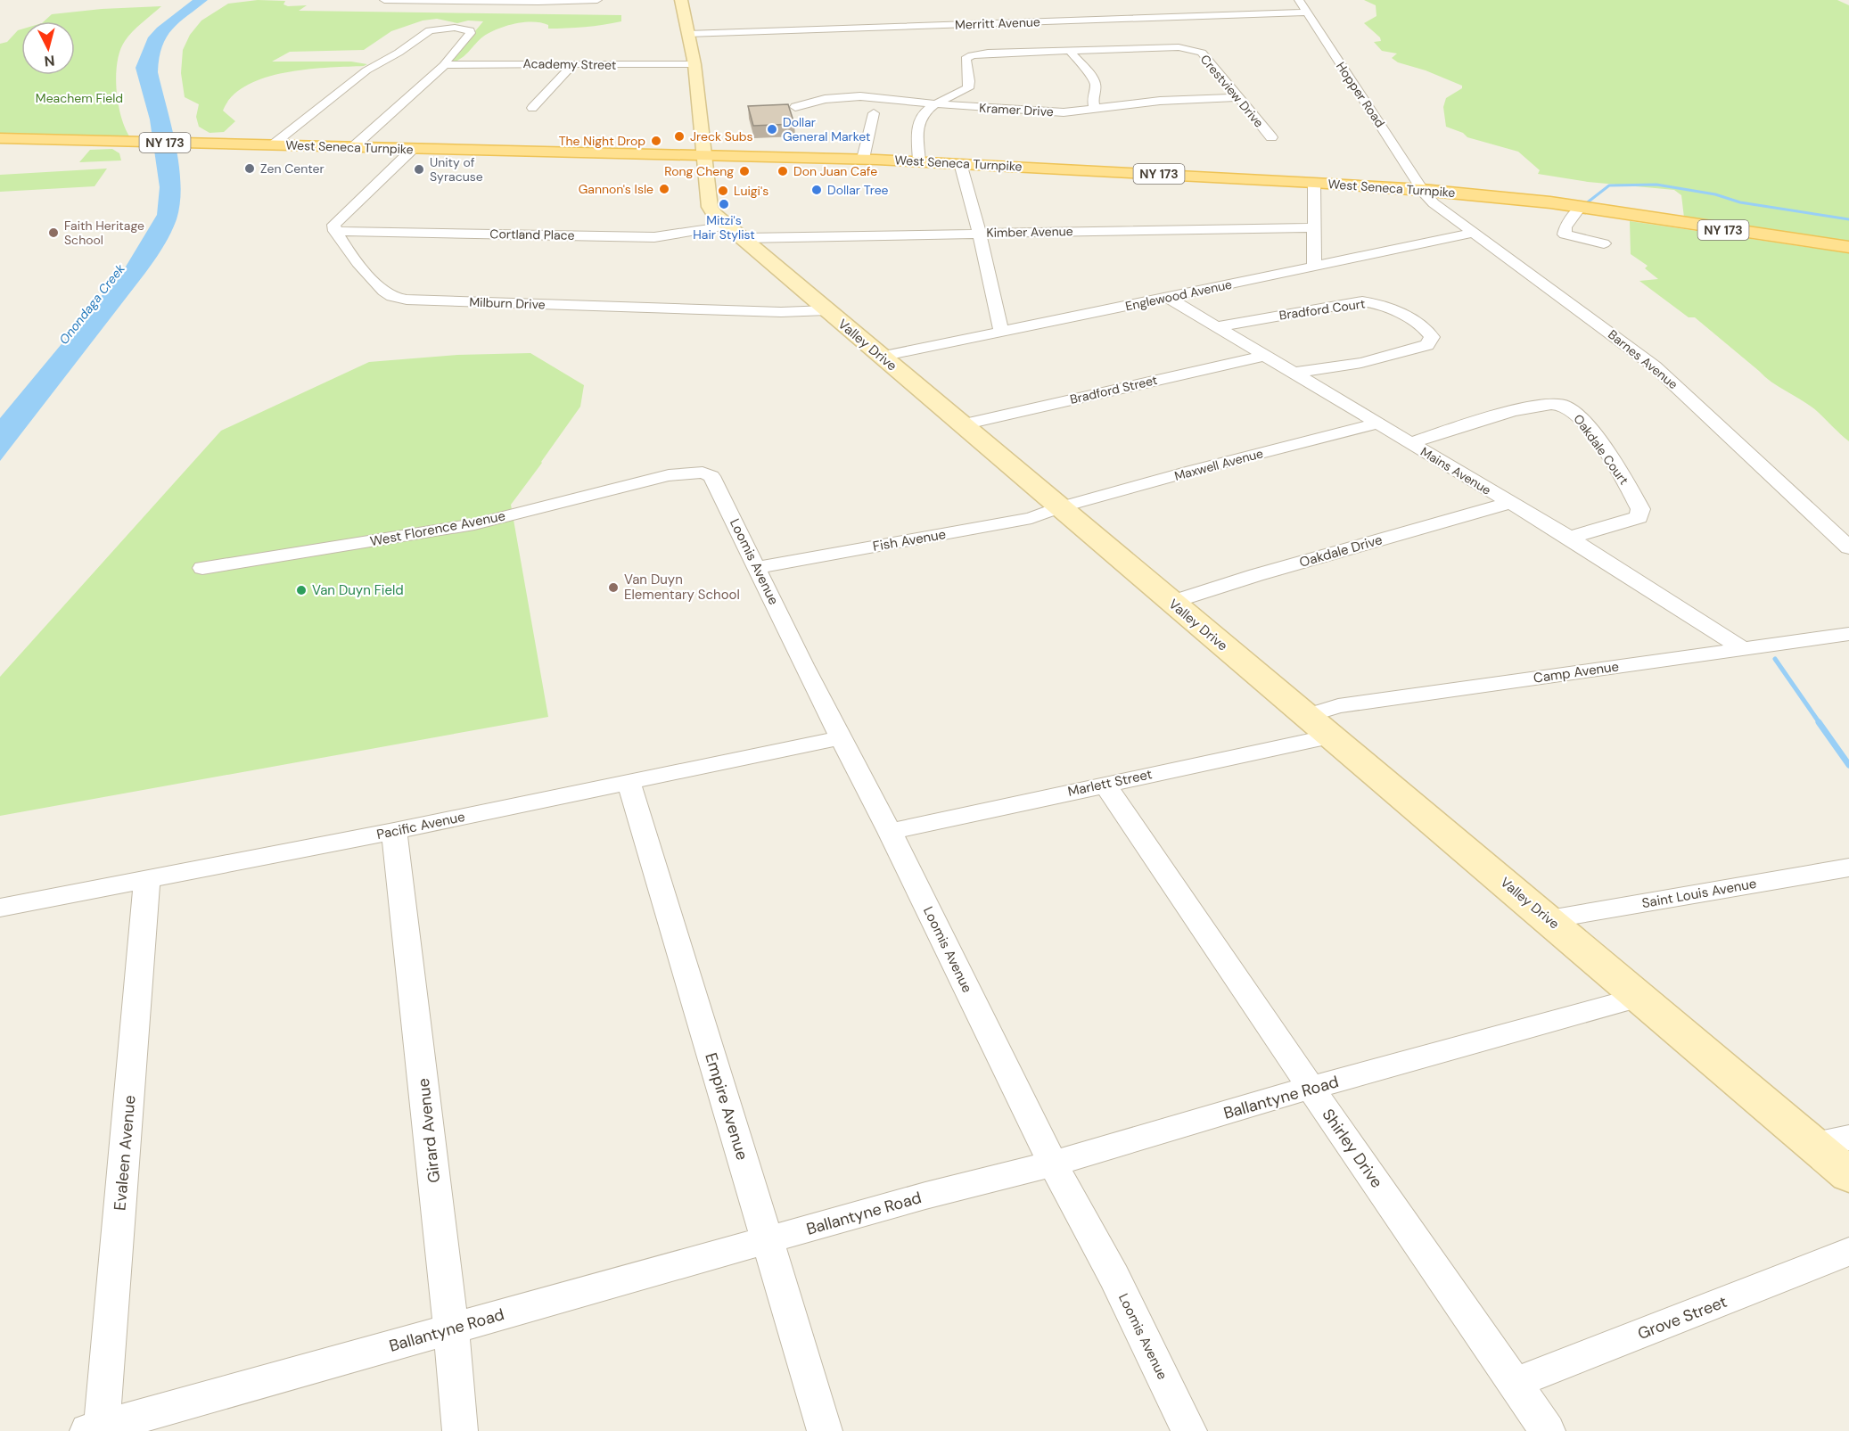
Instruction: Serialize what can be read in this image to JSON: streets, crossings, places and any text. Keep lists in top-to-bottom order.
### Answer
{
  "streets": {
    "main road": ["NY 173", "West Seneca Turnpike", "Valley Drive"],
    "street": [
      "Merritt Avenue",
      "Academy Street",
      "Crestview Drive",
      "Hopper Road",
      "Kramer Drive",
      "Kimber Avenue",
      "Cortland Place",
      "Englewood Avenue",
      "Milburn Drive",
      "Bradford Court",
      "Barnes Avenue",
      "Bradford Street",
      "Oakdale Court",
      "Maxwell Avenue",
      "Mains Avenue",
      "West Florence Avenue",
      "Fish Avenue",
      "Oakdale Drive",
      "Loomis Avenue",
      "Camp Avenue",
      "Marlett Street",
      "Pacific Avenue",
      "Saint Louis Avenue",
      "Ballantyne Road",
      "Empire Avenue",
      "Girard Avenue",
      "Shirley Drive",
      "Evaleen Avenue",
      "Grove Street"
    ]
  },
  "crossings": [
    ["Merritt Avenue", "Hopper Road"],
    ["Merritt Avenue", "Valley Drive"],
    ["Academy Street", "Valley Drive"],
    ["Crestview Drive", "Kramer Drive"],
    ["Hopper Road", "West Seneca Turnpike"],
    ["Hopper Road", "Barnes Avenue"],
    ["West Seneca Turnpike", "Valley Drive"],
    ["West Seneca Turnpike", "Barnes Avenue"],
    ["Kimber Avenue", "Cortland Place"],
    ["Kimber Avenue", "Valley Drive"],
    ["Cortland Place", "Milburn Drive"],
    ["Cortland Place", "Valley Drive"],
    ["Englewood Avenue", "Valley Drive"],
    ["Englewood Avenue", "Barnes Avenue"],
    ["Englewood Avenue", "Mains Avenue"],
    ["Milburn Drive", "Valley Drive"],
    ["Bradford Court", "Mains Avenue"],
    ["Valley Drive", "Bradford Street"],
    ["Valley Drive", "Maxwell Avenue"],
    ["Valley Drive", "Fish Avenue"],
    ["Valley Drive", "Oakdale Drive"],
    ["Valley Drive", "Camp Avenue"],
    ["Valley Drive", "Marlett Street"],
    ["Valley Drive", "Saint Louis Avenue"],
    ["Valley Drive", "Ballantyne Road"],
    ["Bradford Street", "Mains Avenue"],
    ["Oakdale Court", "Mains Avenue"],
    ["Maxwell Avenue", "Mains Avenue"],
    ["Maxwell Avenue", "Fish Avenue"],
    ["Mains Avenue", "Oakdale Drive"],
    ["Mains Avenue", "Camp Avenue"],
    ["West Florence Avenue", "Loomis Avenue"],
    ["Fish Avenue", "Loomis Avenue"],
    ["Loomis Avenue", "Marlett Street"],
    ["Loomis Avenue", "Pacific Avenue"],
    ["Loomis Avenue", "Ballantyne Road"],
    ["Marlett Street", "Shirley Drive"],
    ["Pacific Avenue", "Empire Avenue"],
    ["Pacific Avenue", "Girard Avenue"],
    ["Pacific Avenue", "Evaleen Avenue"],
    ["Ballantyne Road", "Empire Avenue"],
    ["Ballantyne Road", "Girard Avenue"],
    ["Ballantyne Road", "Shirley Drive"],
    ["Ballantyne Road", "Evaleen Avenue"],
    ["Shirley Drive", "Grove Street"]
  ],
  "water": ["Onondaga Creek"],
  "parks": ["Meachem Field"],
  "places": [
    "Dollar General Market",
    "Jreck Subs",
    "The Night Drop",
    "Zen Center",
    "Unity of Syracuse",
    "Rong Cheng",
    "Don Juan Cafe",
    "Gannon's Isle",
    "Dollar Tree",
    "Luigi's",
    "Mitzi's Hair Stylist",
    "Faith Heritage School",
    "Van Duyn Elementary School",
    "Van Duyn Field"
  ],
  "north": "bottom"
}
